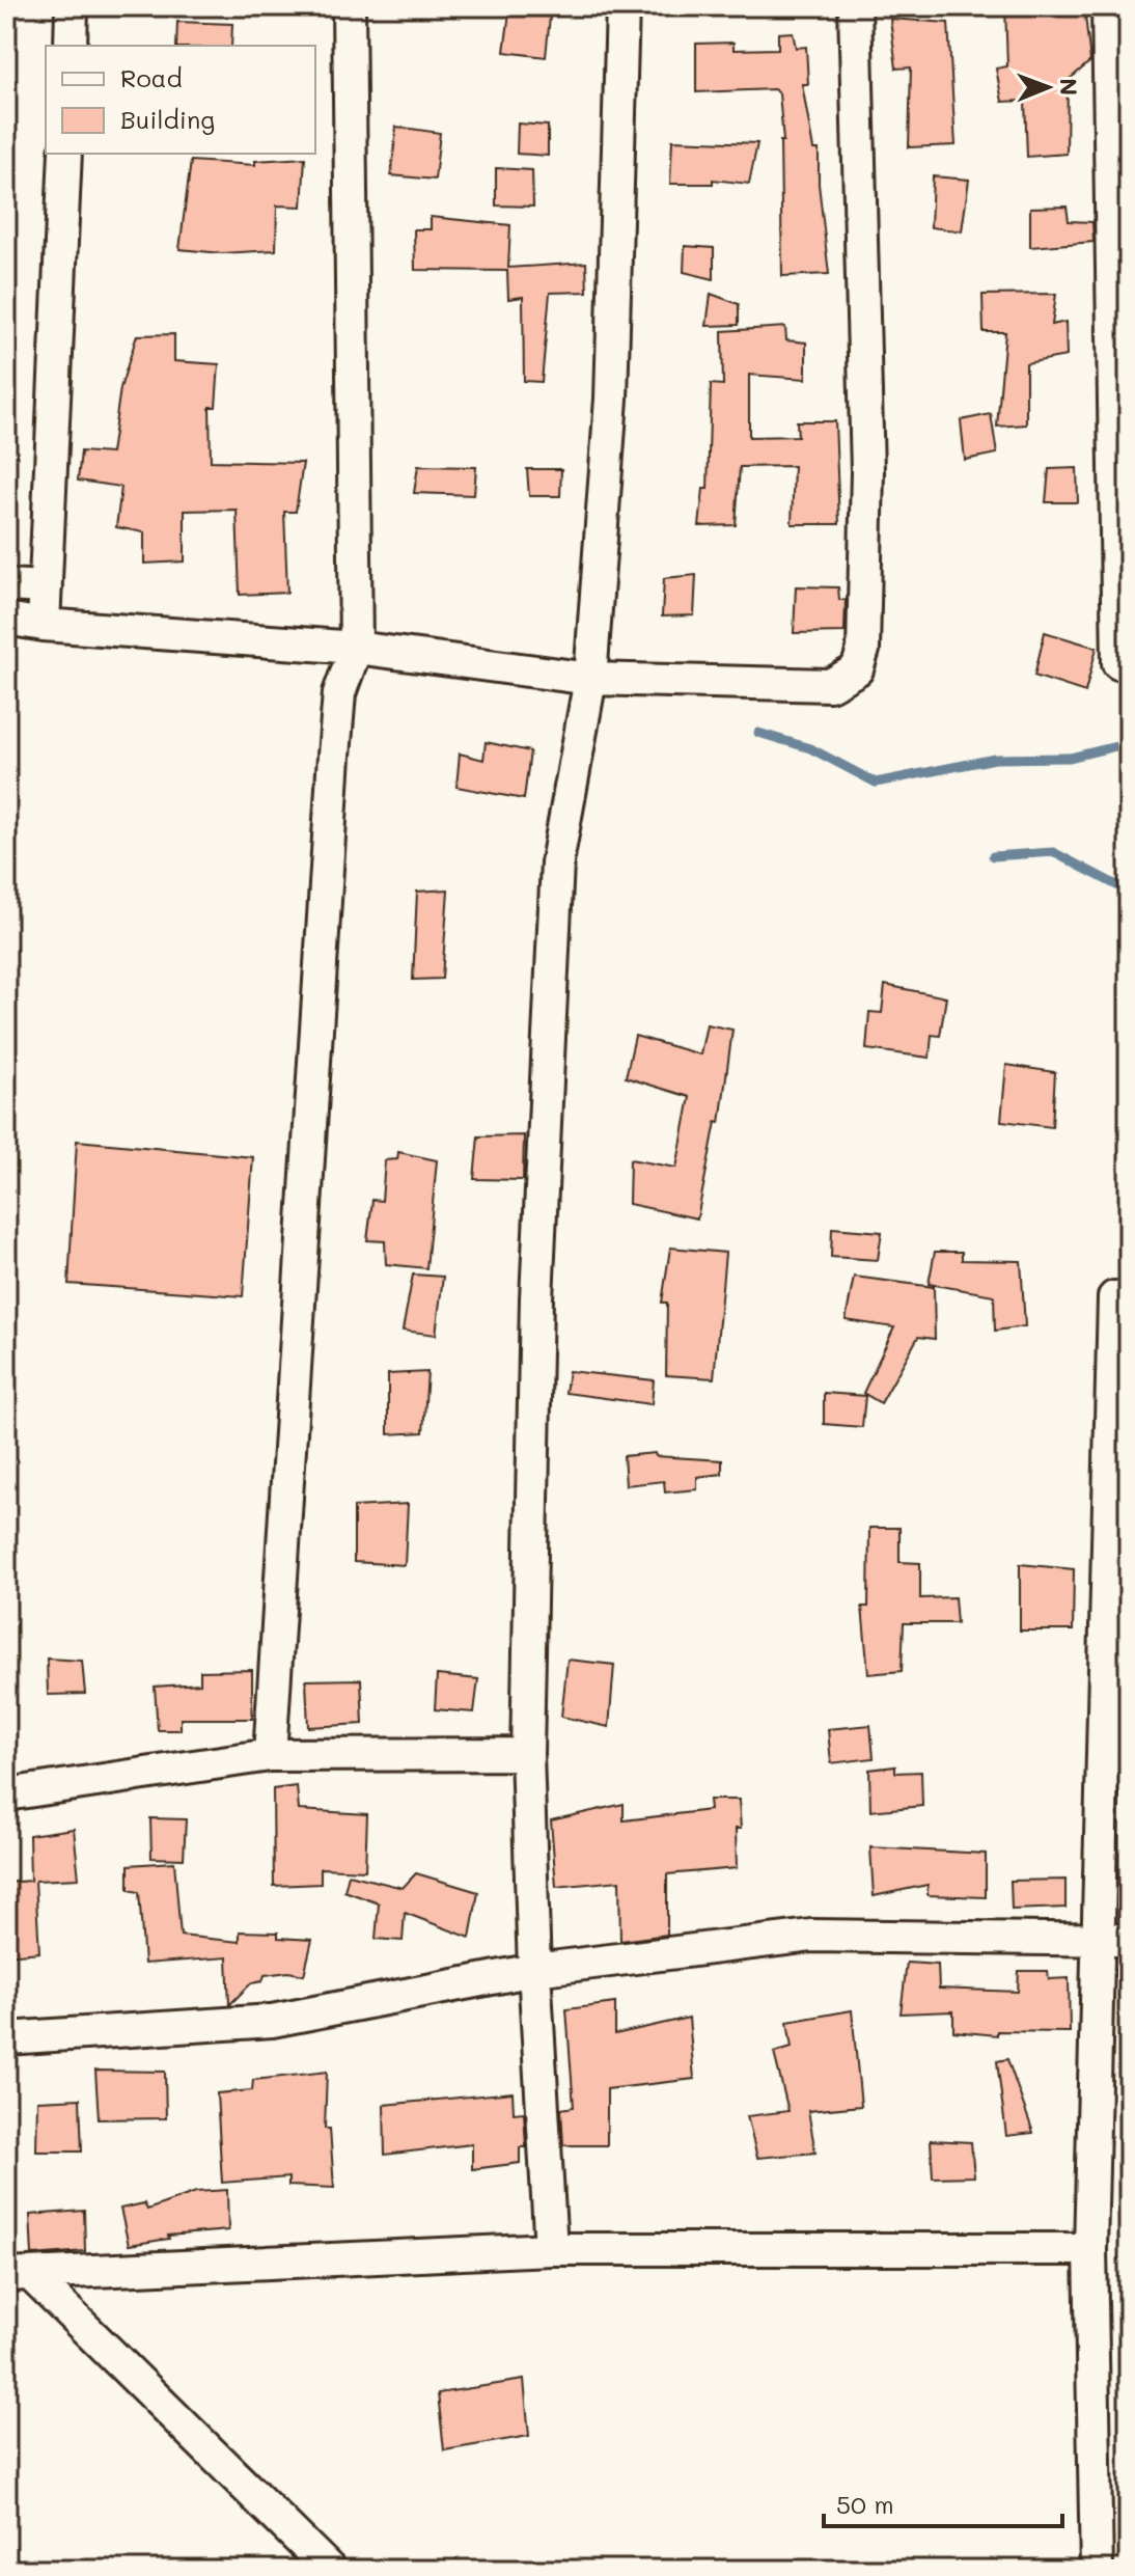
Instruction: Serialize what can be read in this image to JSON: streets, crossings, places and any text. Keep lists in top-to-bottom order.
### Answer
{
  "legend": ["Road", "Building"],
  "scale_bar": "50 m",
  "north": "right"
}
